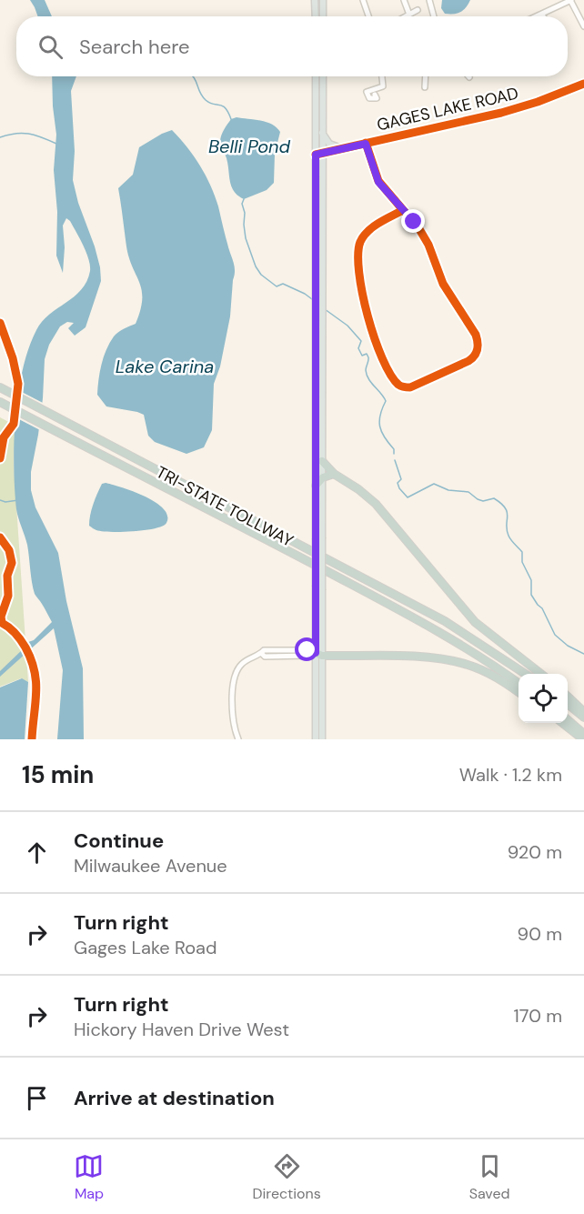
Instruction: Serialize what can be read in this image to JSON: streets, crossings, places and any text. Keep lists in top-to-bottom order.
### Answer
{
  "streets": {
    "highway": ["TRI-STATE TOLLWAY"],
    "street": ["GAGES LAKE ROAD"]
  },
  "water": ["Belli Pond", "Lake Carina"],
  "page": {
    "search": "Search here",
    "heading": ["15 min", "Walk · 1.2 km"],
    "list": [
      ["Continue", "Milwaukee Avenue", "920 m"],
      ["Turn right", "Gages Lake Road", "90 m"],
      ["Turn right", "Hickory Haven Drive West", "170 m"],
      "Arrive at destination"
    ],
    "nav": ["Map", "Directions", "Saved"]
  }
}
